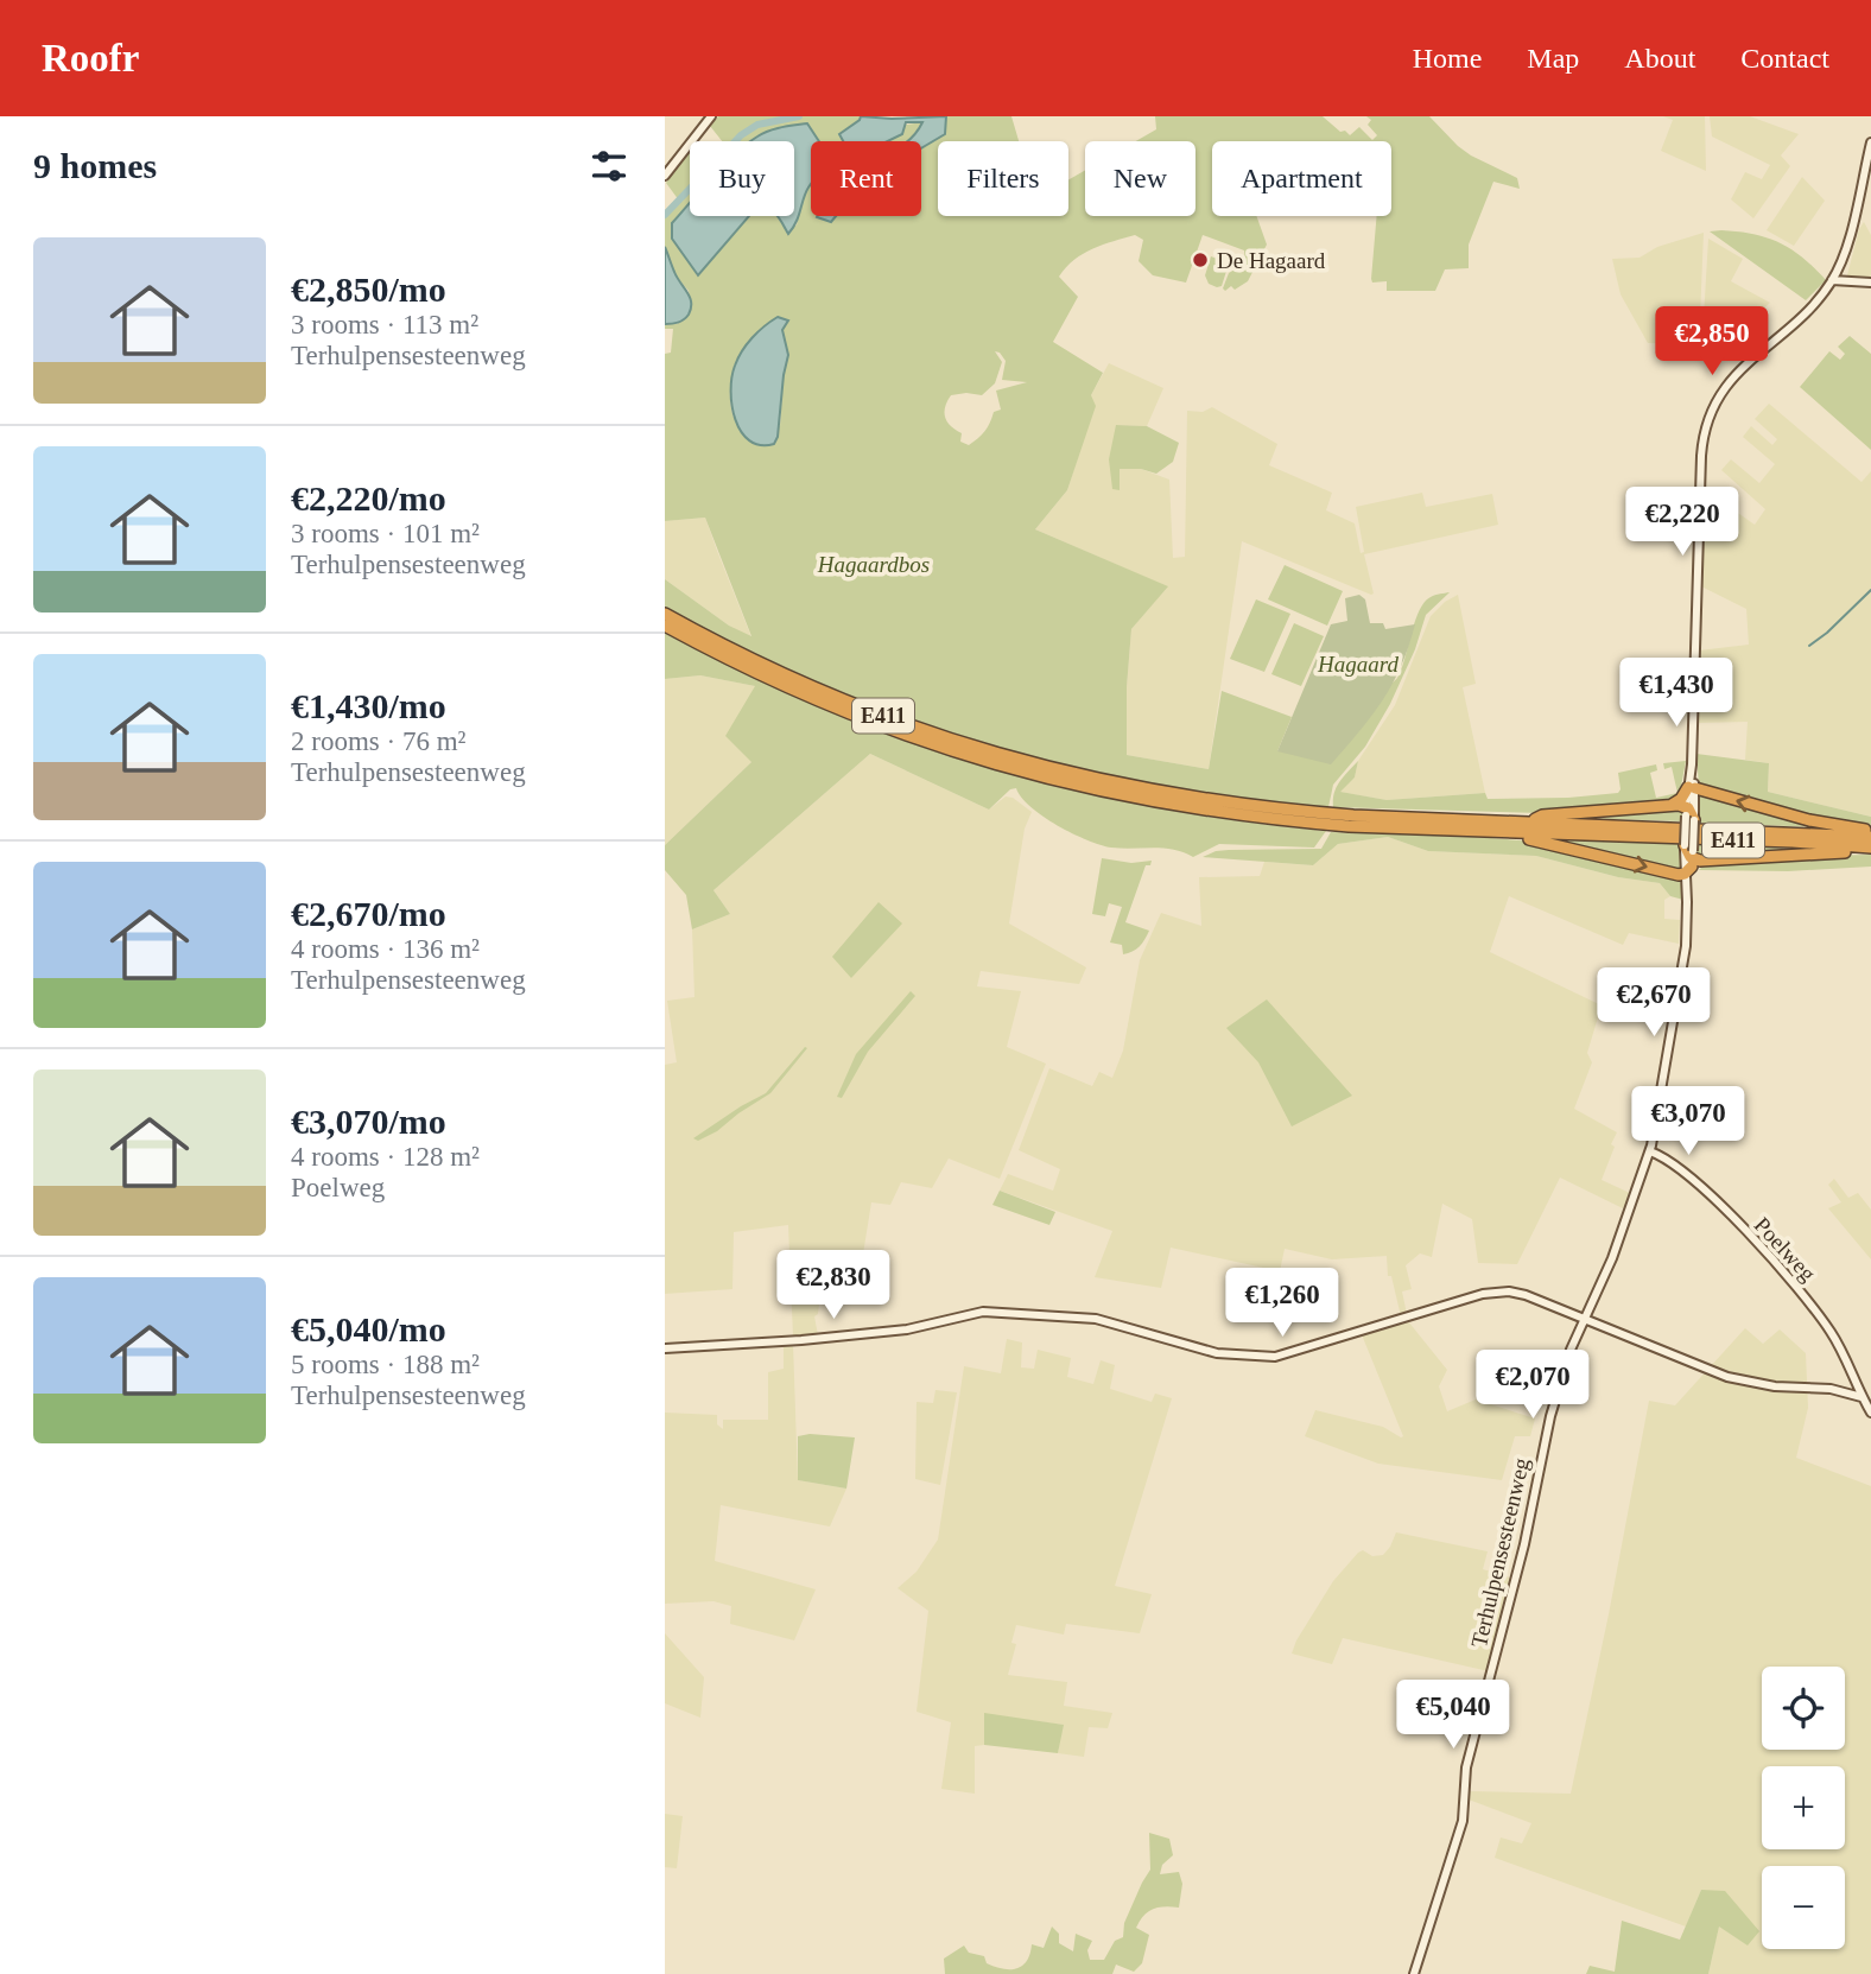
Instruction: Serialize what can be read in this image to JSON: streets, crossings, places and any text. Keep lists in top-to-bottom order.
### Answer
{
  "streets": {
    "highway": ["E411"],
    "main road": ["Poelweg", "Terhulpensesteenweg"]
  },
  "crossings": [
    ["Poelweg", "Terhulpensesteenweg"]
  ],
  "parks": ["Hagaardbos", "Hagaard"],
  "places": ["De Hagaard"],
  "page": {
    "header": "Roofr",
    "nav": [
      "Home",
      "Map",
      "About",
      "Contact"
    ],
    "heading": "9 homes",
    "chip": [
      "Buy",
      "Rent",
      "Filters",
      "New",
      "Apartment"
    ],
    "list": [
      {
        "name": "€2,850/mo",
        "note": "3 rooms · 113 m² · Terhulpensesteenweg"
      },
      {
        "name": "€2,220/mo",
        "note": "3 rooms · 101 m² · Terhulpensesteenweg"
      },
      {
        "name": "€1,430/mo",
        "note": "2 rooms · 76 m² · Terhulpensesteenweg"
      },
      {
        "name": "€2,670/mo",
        "note": "4 rooms · 136 m² · Terhulpensesteenweg"
      },
      {
        "name": "€3,070/mo",
        "note": "4 rooms · 128 m² · Poelweg"
      },
      {
        "name": "€5,040/mo",
        "note": "5 rooms · 188 m² · Terhulpensesteenweg"
      }
    ],
    "price": [
      "€2,850",
      "€2,220",
      "€1,430",
      "€2,670",
      "€3,070",
      "€2,830",
      "€1,260",
      "€2,070",
      "€5,040"
    ],
    "map_buttons": ["+", "−"]
  }
}
